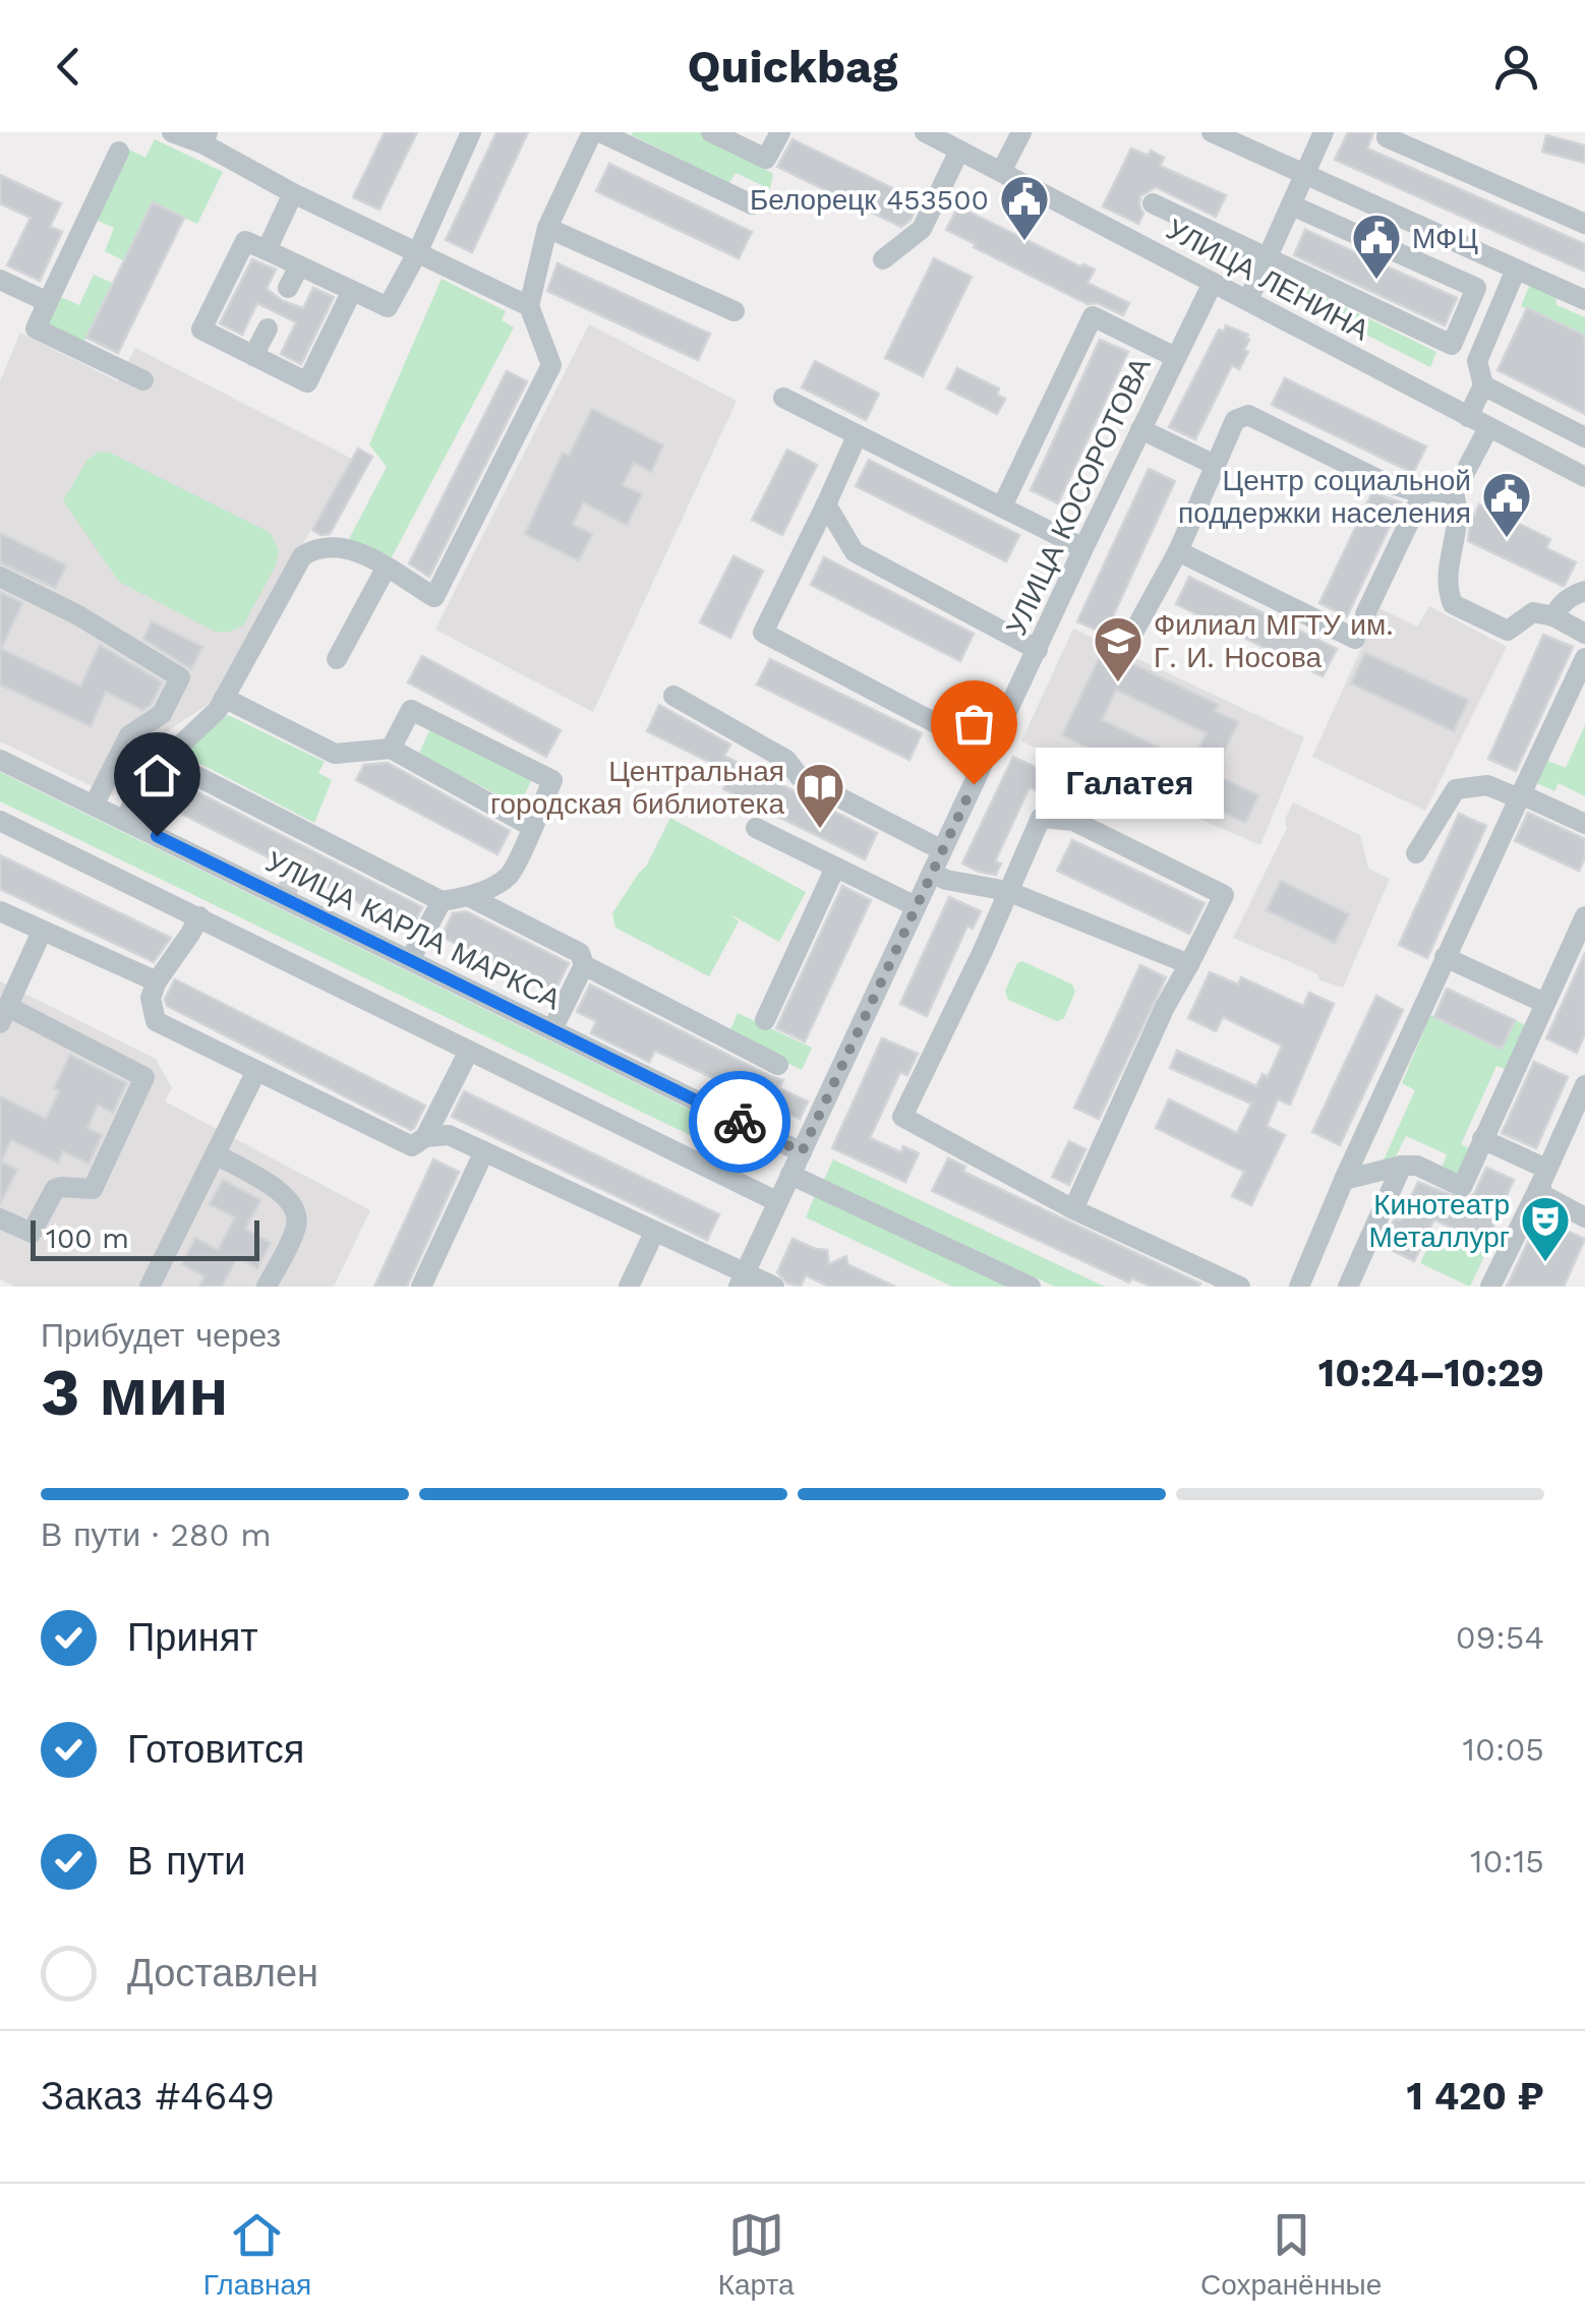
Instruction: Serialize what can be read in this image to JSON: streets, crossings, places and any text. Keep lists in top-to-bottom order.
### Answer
{
  "streets": {
    "street": ["УЛИЦА ЛЕНИНА", "УЛИЦА КОСОРОТОВА", "УЛИЦА КАРЛА МАРКСА"]
  },
  "crossings": [
    ["УЛИЦА ЛЕНИНА", "УЛИЦА КОСОРОТОВА"],
    ["УЛИЦА КОСОРОТОВА", "УЛИЦА КАРЛА МАРКСА"]
  ],
  "places": {
    "public building": ["Белорецк 453500", "МФЦ", "Центр социальной поддержки населения"],
    "school or university": ["Филиал МГТУ им. Г. И. Носова"],
    "other": ["Галатея"],
    "library": ["Центральная городская библиотека"],
    "theatre": ["Кинотеатр Металлург"]
  },
  "scale_bar": "100 m",
  "page": {
    "header": "Quickbag",
    "bubble": "Галатея",
    "scale": "100 m",
    "heading": ["3 мин", "Прибудет через", "10:24–10:29"],
    "panel": ["Заказ #4649", "1 420 ₽"],
    "bar": "В пути · 280 m",
    "list": [
      ["Принят", "09:54"],
      ["Готовится", "10:05"],
      ["В пути", "10:15"],
      "Доставлен"
    ],
    "tabs": ["Главная", "Карта", "Сохранённые"]
  }
}
